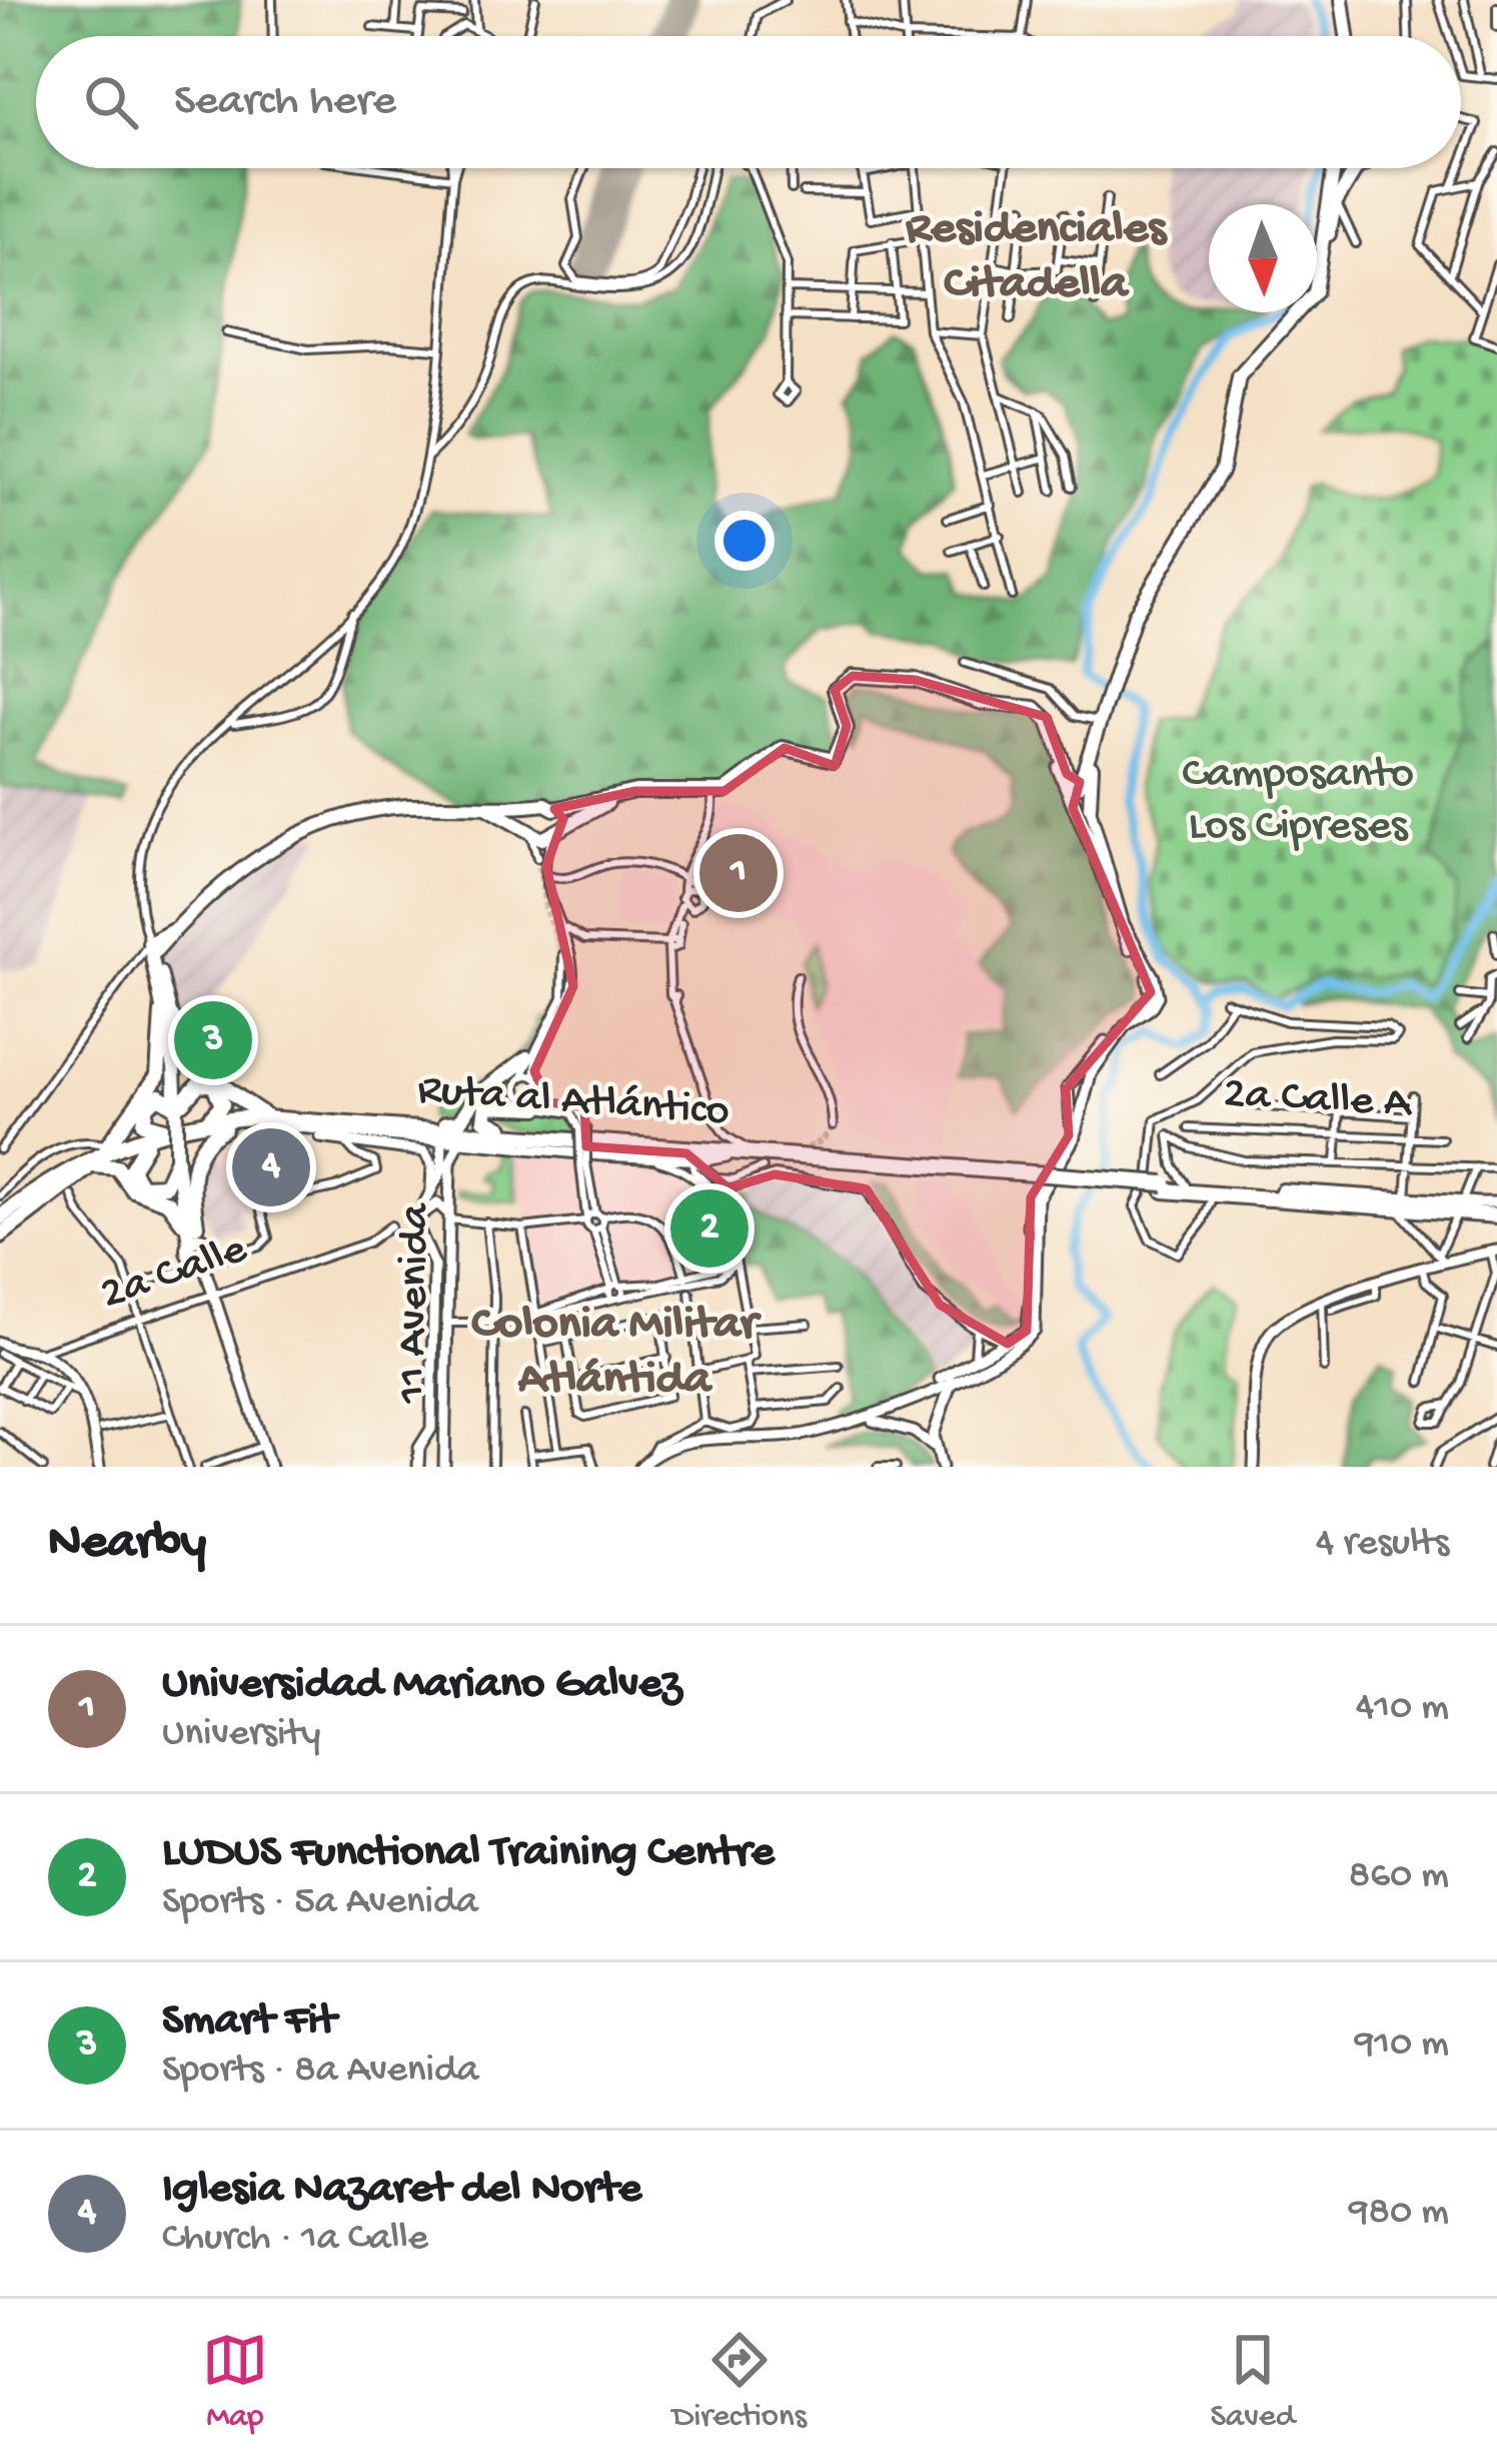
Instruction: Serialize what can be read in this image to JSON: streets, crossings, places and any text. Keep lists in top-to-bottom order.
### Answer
{
  "streets": {
    "highway": ["Ruta al Atlántico"],
    "main road": ["11 Avenida"],
    "street": ["2a Calle A", "2a Calle"]
  },
  "crossings": [
    ["Ruta al Atlántico", "11 Avenida"]
  ],
  "districts": ["Residenciales Citadella", "Colonia Militar Atlántida"],
  "parks": ["Camposanto Los Cipreses"],
  "north": "bottom",
  "page": {
    "search": "Search here",
    "pins": [
      "1",
      "3",
      "4",
      "2"
    ],
    "heading": ["Nearby", "4 results"],
    "list": [
      {
        "mark": "1",
        "name": "Universidad Mariano Galvez",
        "note": "University",
        "value": "410 m"
      },
      {
        "mark": "2",
        "name": "LUDUS Functional Training Centre",
        "note": "Sports · 5a Avenida",
        "value": "860 m"
      },
      {
        "mark": "3",
        "name": "Smart Fit",
        "note": "Sports · 8a Avenida",
        "value": "910 m"
      },
      {
        "mark": "4",
        "name": "Iglesia Nazaret del Norte",
        "note": "Church · 1a Calle",
        "value": "980 m"
      }
    ],
    "nav": ["Map", "Directions", "Saved"]
  }
}
